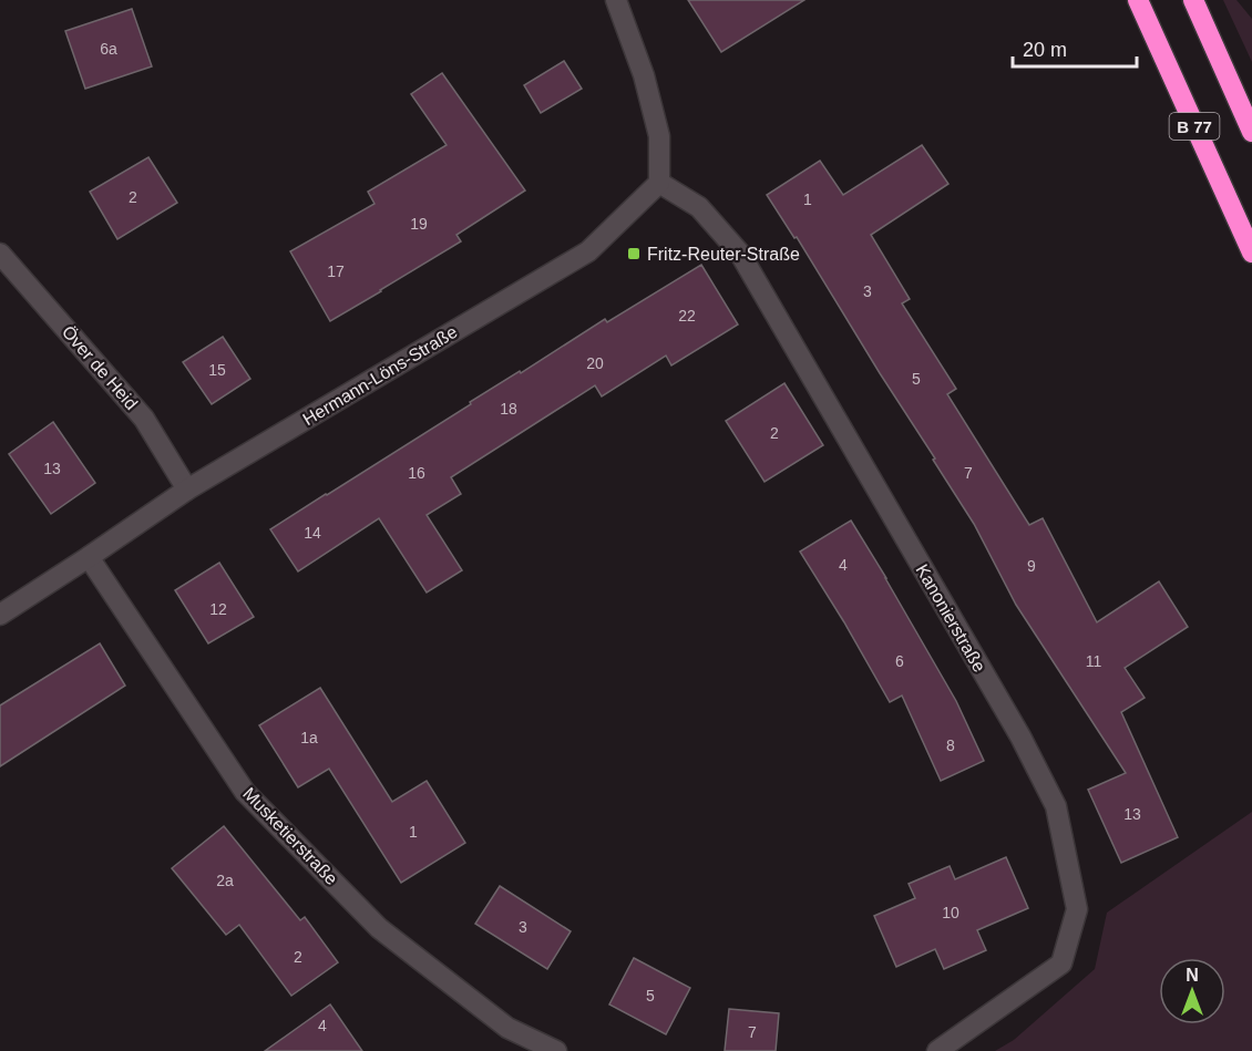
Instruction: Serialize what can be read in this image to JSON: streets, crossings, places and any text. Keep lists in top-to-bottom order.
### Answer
{
  "streets": {
    "highway": ["B 77"],
    "street": [
      "Över de Heid",
      "Hermann-Löns-Straße",
      "Kanonierstraße",
      "Musketierstraße"
    ]
  },
  "crossings": [
    ["Över de Heid", "Hermann-Löns-Straße"],
    ["Hermann-Löns-Straße", "Kanonierstraße"],
    ["Hermann-Löns-Straße", "Musketierstraße"]
  ],
  "places": {
    "transit": ["Fritz-Reuter-Straße"]
  },
  "house_numbers": [
    "6a",
    "2",
    "1",
    "19",
    "17",
    "3",
    "22",
    "20",
    "15",
    "5",
    "18",
    "2",
    "13",
    "16",
    "7",
    "14",
    "4",
    "9",
    "12",
    "6",
    "11",
    "1a",
    "8",
    "13",
    "1",
    "2a",
    "10",
    "3",
    "2",
    "5",
    "4",
    "7"
  ],
  "scale_bar": "20 m",
  "north": "top"
}
